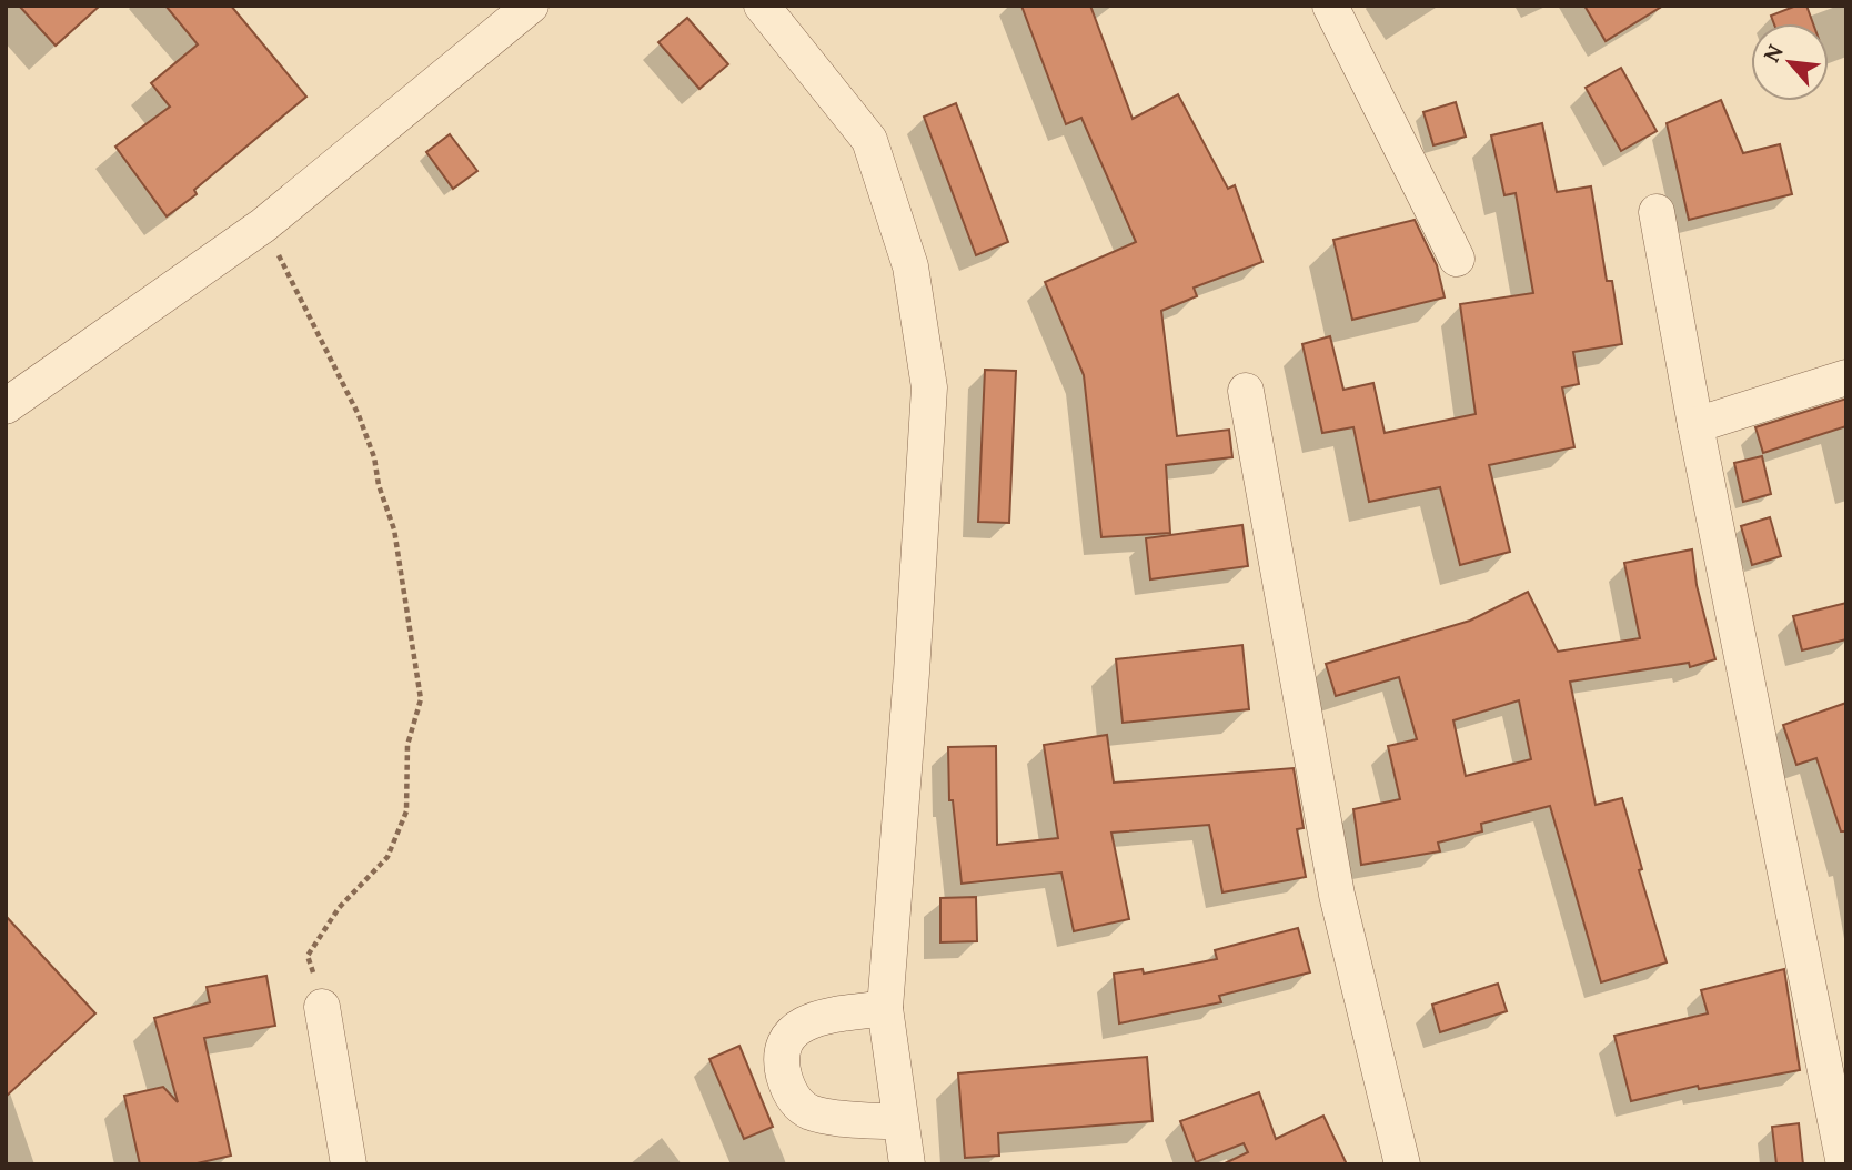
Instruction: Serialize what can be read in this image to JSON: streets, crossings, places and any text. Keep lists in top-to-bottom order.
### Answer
{
  "north": "top left"
}
